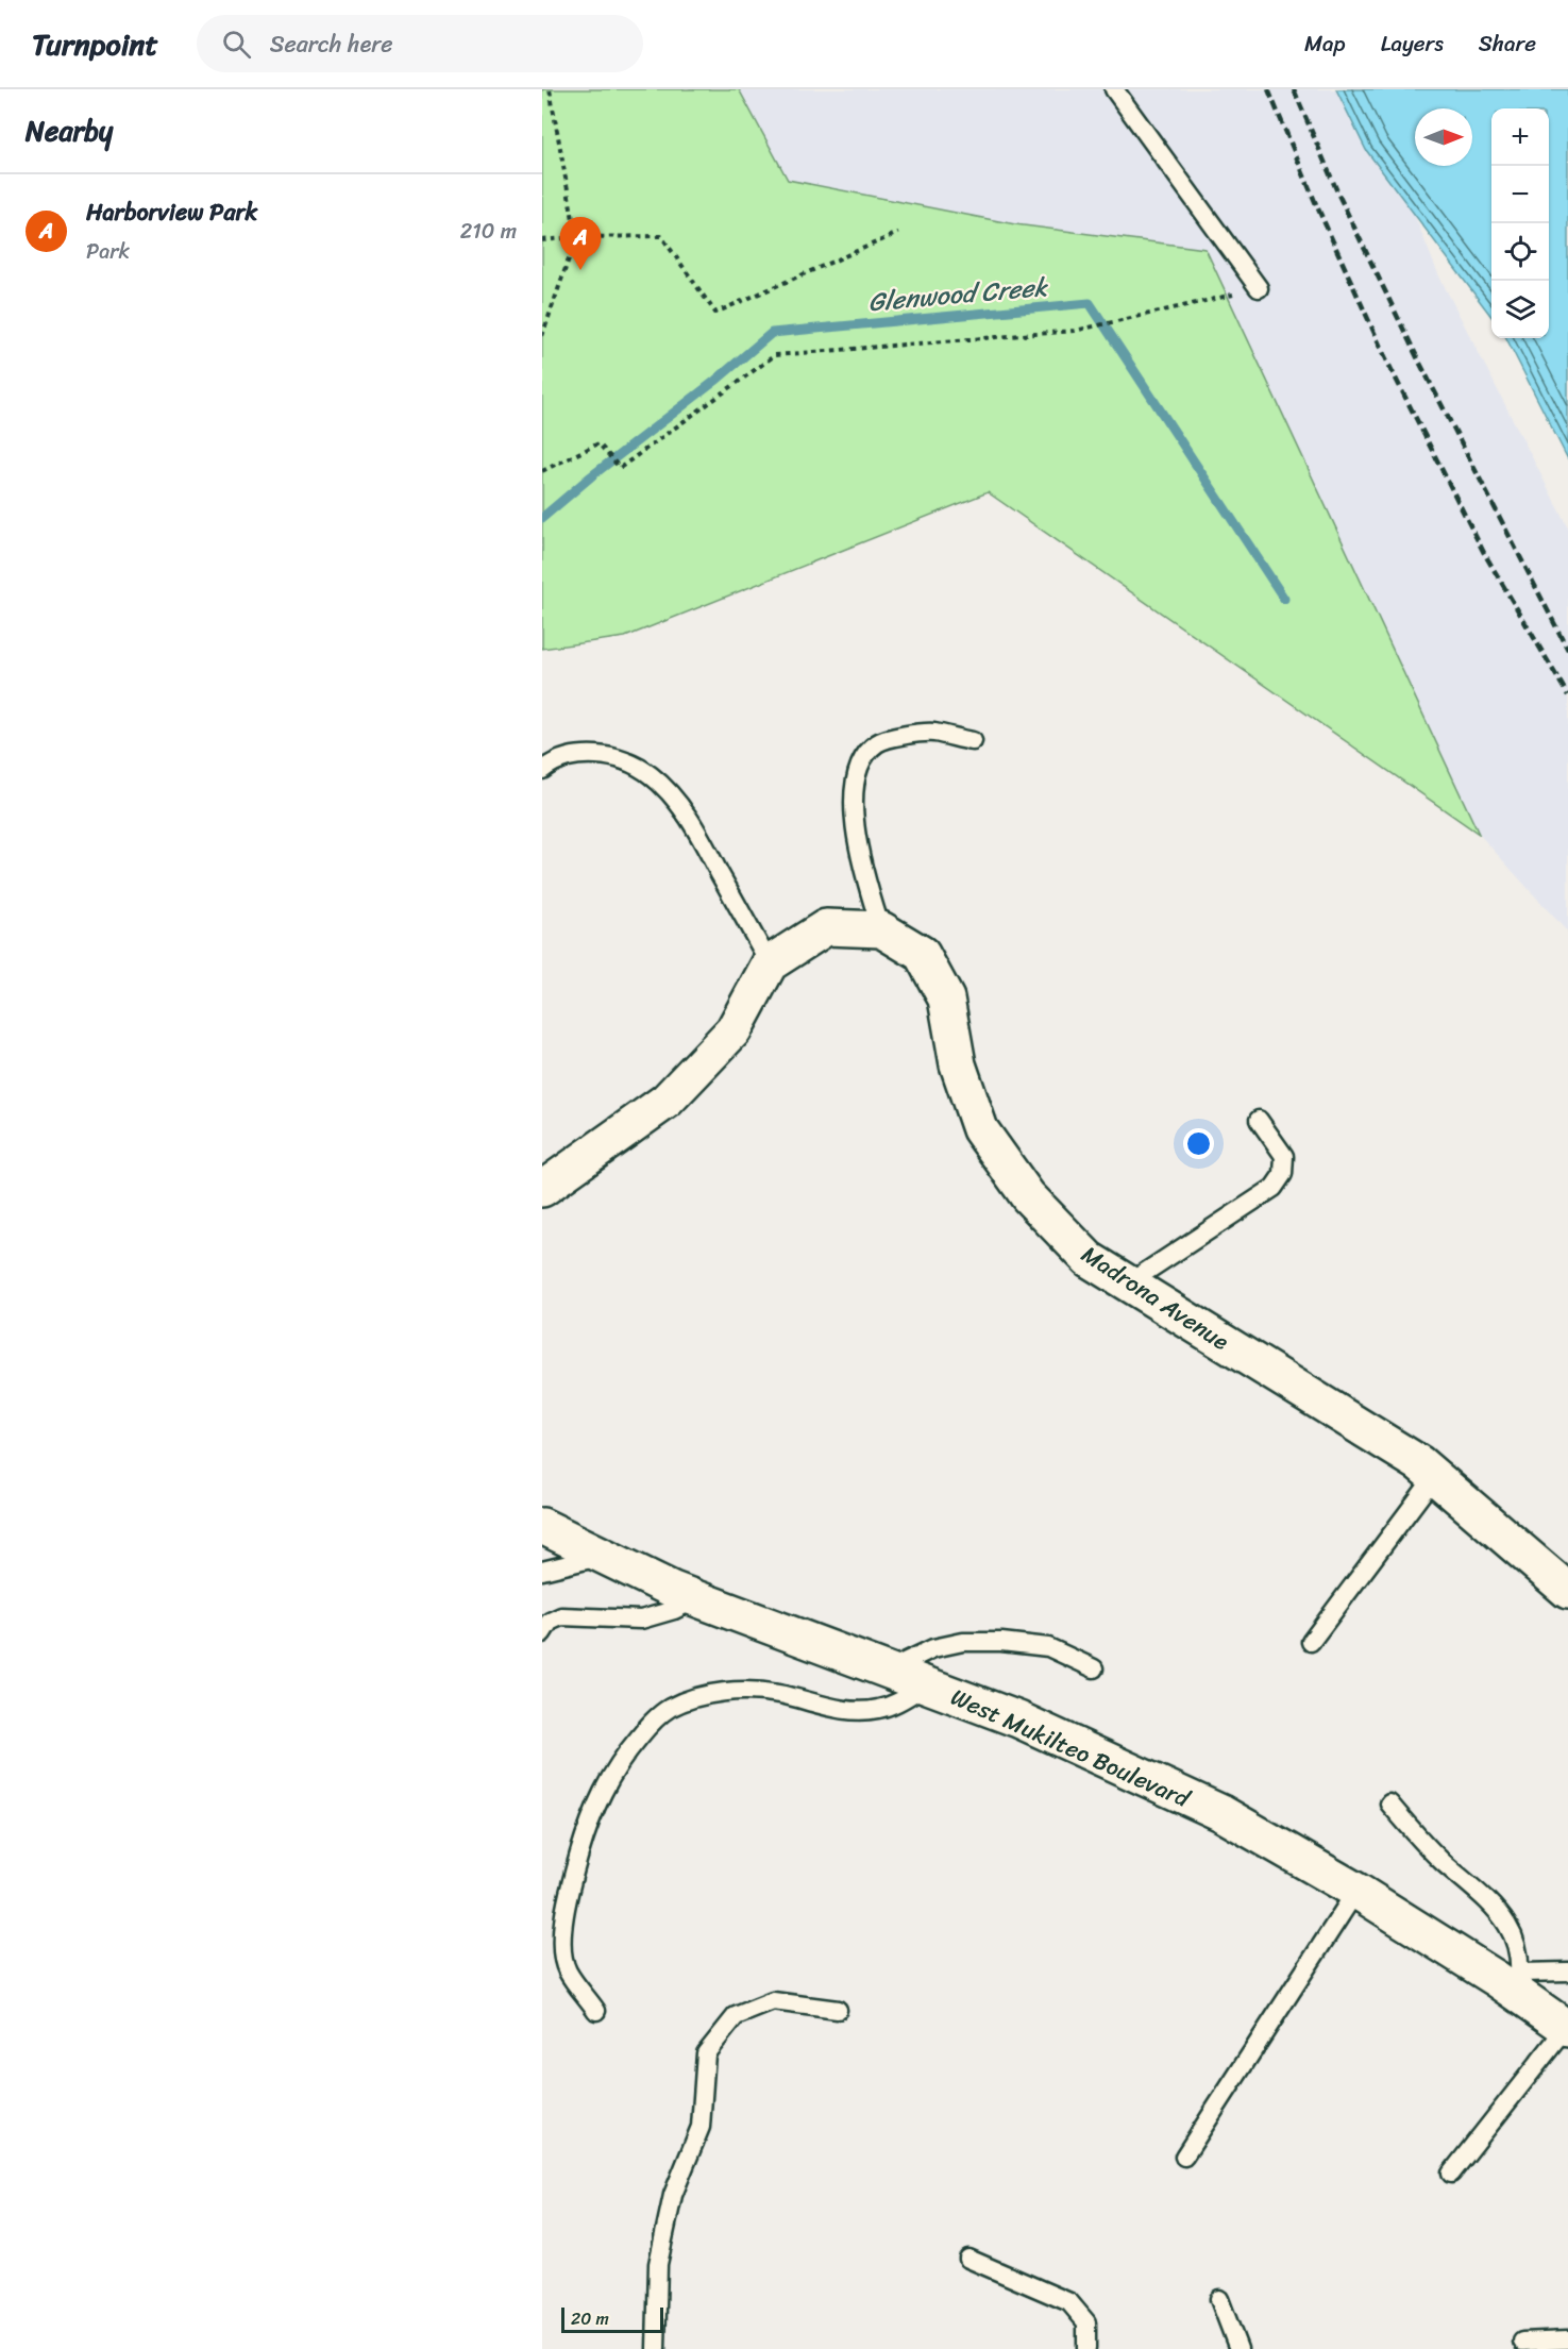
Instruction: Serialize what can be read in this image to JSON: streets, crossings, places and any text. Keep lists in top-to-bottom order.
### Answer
{
  "streets": {
    "street": ["Madrona Avenue", "West Mukilteo Boulevard"]
  },
  "water": ["Glenwood Creek"],
  "scale_bar": "20 m",
  "north": "right",
  "page": {
    "header": "Turnpoint",
    "search": "Search here",
    "nav": ["Map", "Layers", "Share"],
    "heading": "Nearby",
    "map_buttons": ["+", "−"],
    "list": [
      {
        "mark": "A",
        "name": "Harborview Park",
        "note": "Park",
        "value": "210 m"
      }
    ],
    "pins": "A",
    "scale": "20 m"
  }
}
